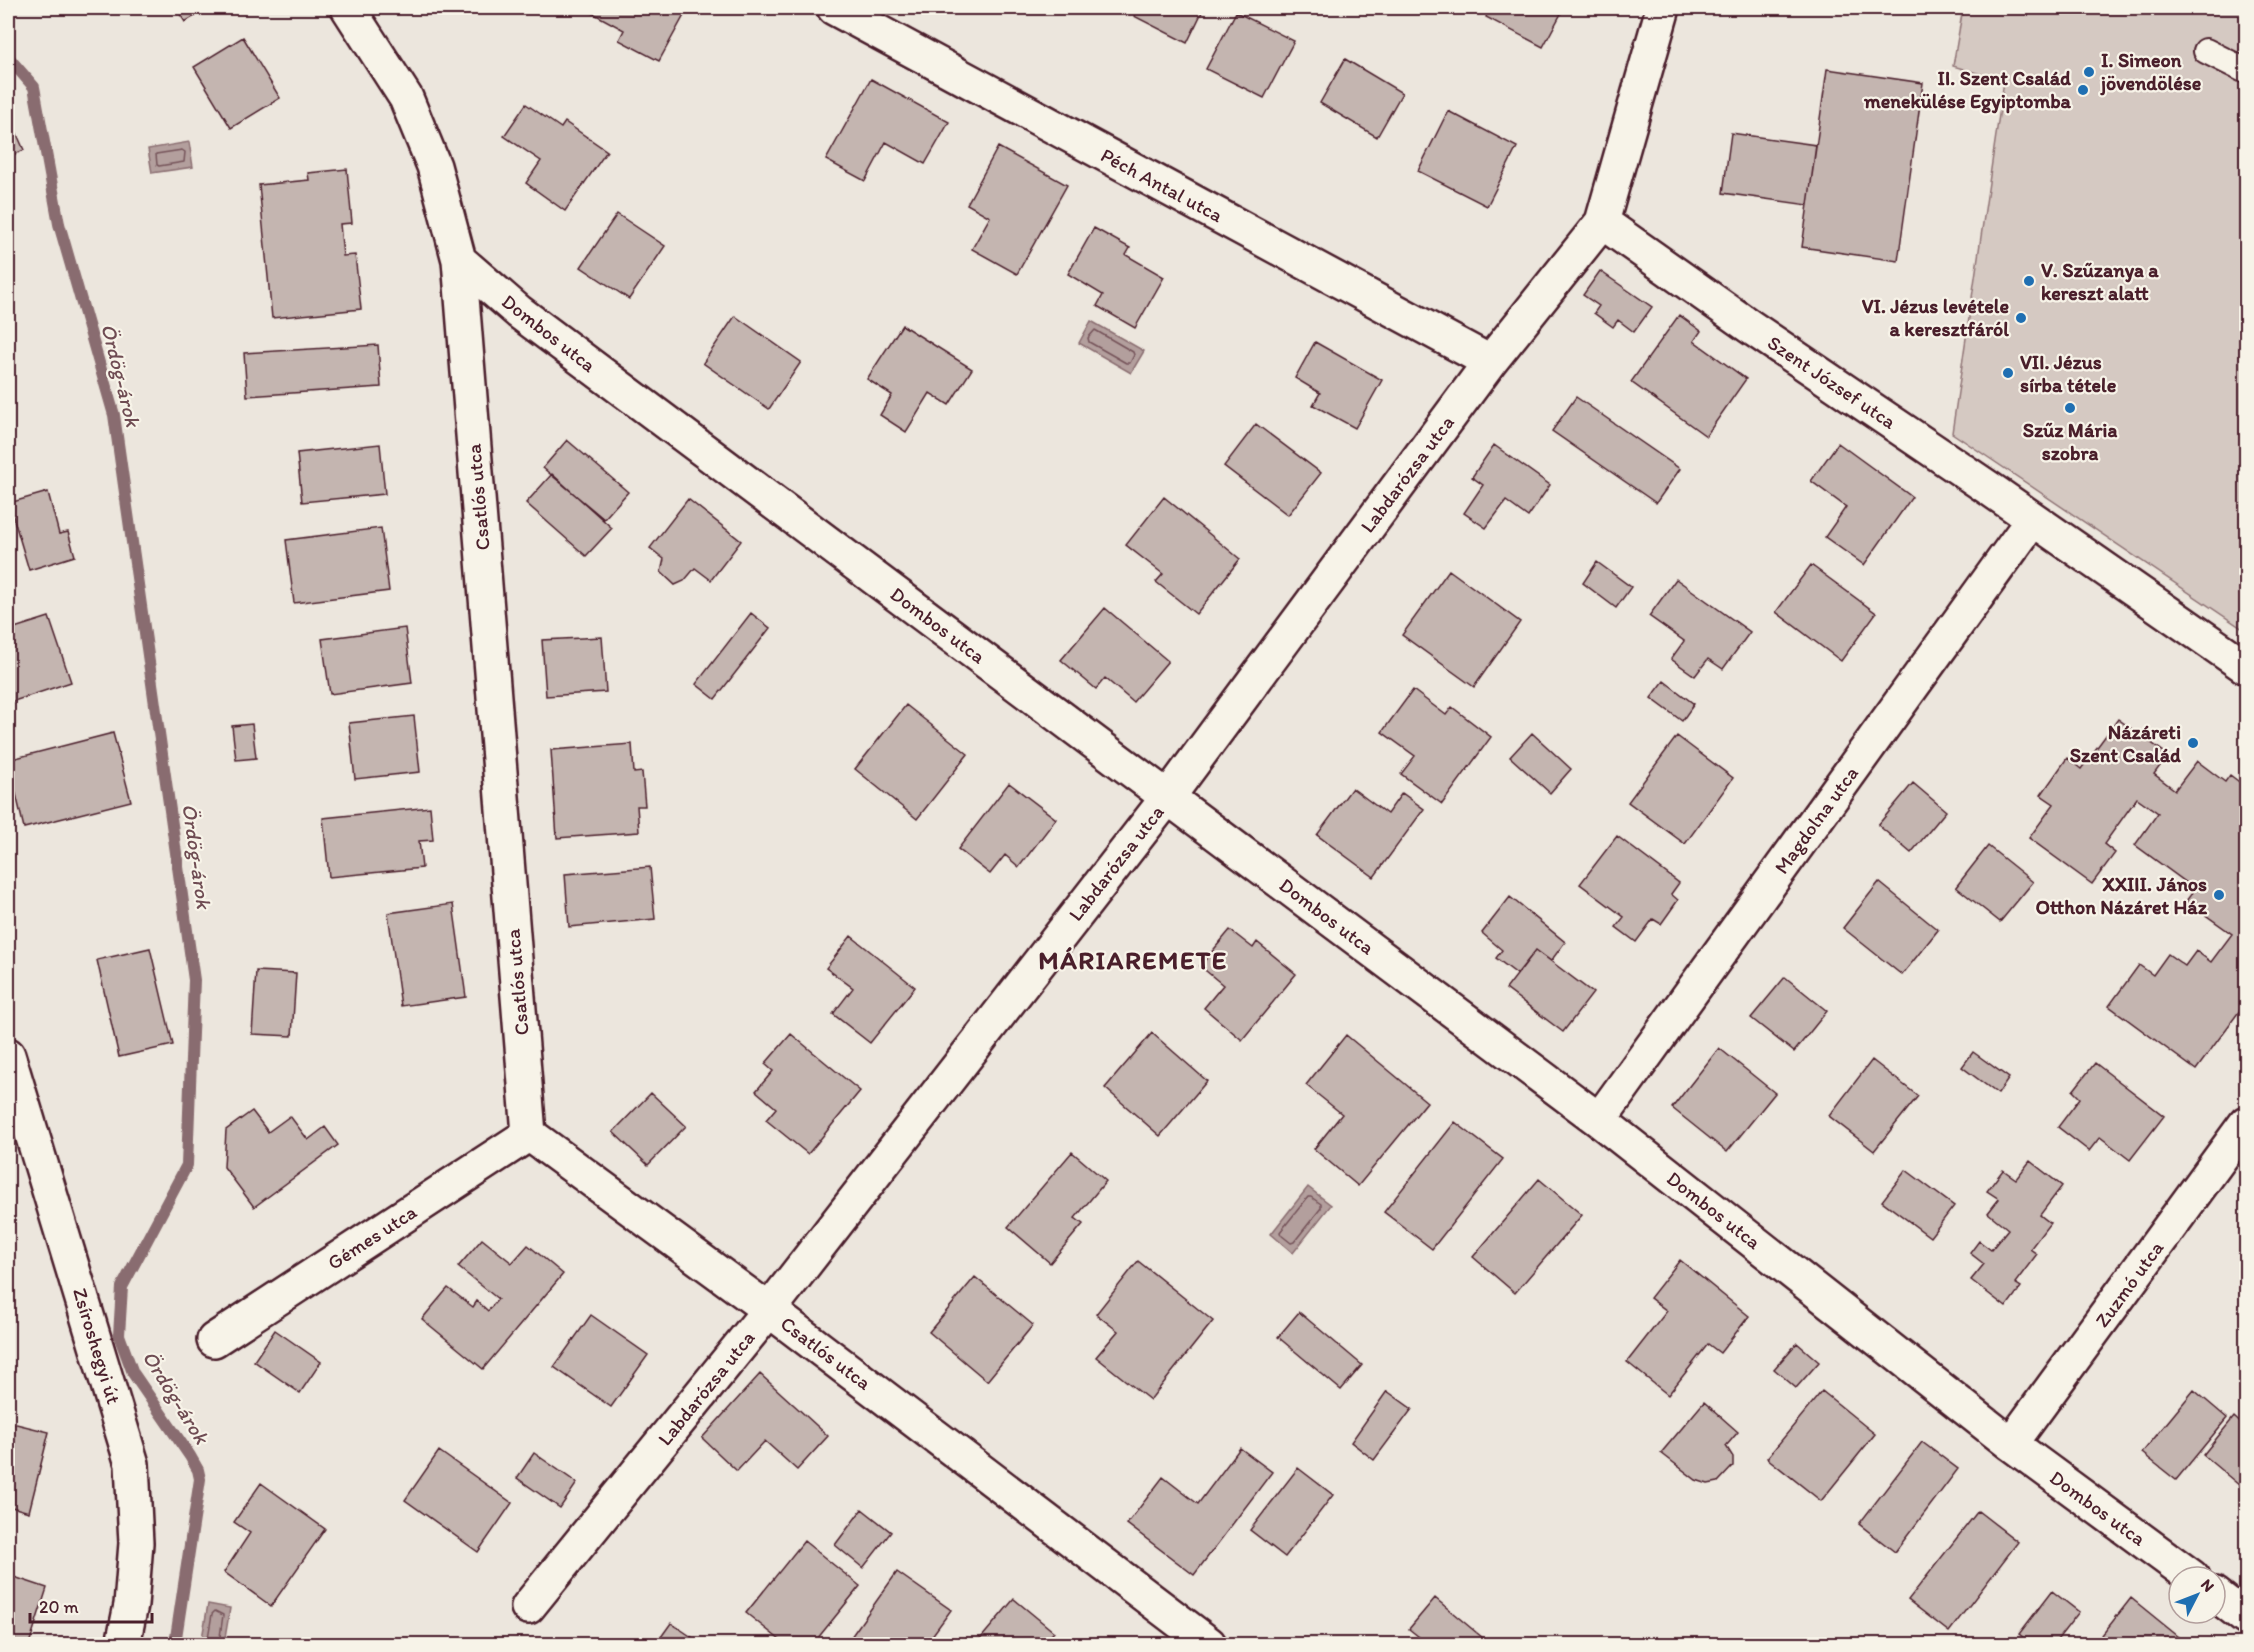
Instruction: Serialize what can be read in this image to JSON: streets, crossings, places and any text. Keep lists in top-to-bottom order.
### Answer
{
  "streets": {
    "street": [
      "Péch Antal utca",
      "Dombos utca",
      "Szent József utca",
      "Labdarózsa utca",
      "Csatlós utca",
      "Magdolna utca",
      "Gémes utca",
      "Zuzmó utca",
      "Zsíroshegyi út"
    ]
  },
  "crossings": [
    ["Péch Antal utca", "Labdarózsa utca"],
    ["Dombos utca", "Labdarózsa utca"],
    ["Dombos utca", "Csatlós utca"],
    ["Dombos utca", "Magdolna utca"],
    ["Dombos utca", "Zuzmó utca"],
    ["Szent József utca", "Labdarózsa utca"],
    ["Szent József utca", "Magdolna utca"],
    ["Labdarózsa utca", "Csatlós utca"],
    ["Csatlós utca", "Gémes utca"]
  ],
  "districts": ["MÁRIAREMETE"],
  "water": ["Ördög-árok"],
  "places": [
    "I. Simeon jövendölése",
    "II. Szent Család menekülése Egyiptomba",
    "V. Szűzanya a kereszt alatt",
    "VI. Jézus levétele a keresztfáról",
    "VII. Jézus sírba tétele",
    "Szűz Mária szobra",
    "Názáreti Szent Család",
    "XXIII. János Otthon Názáret Ház"
  ],
  "scale_bar": "20 m",
  "north": "top right"
}
